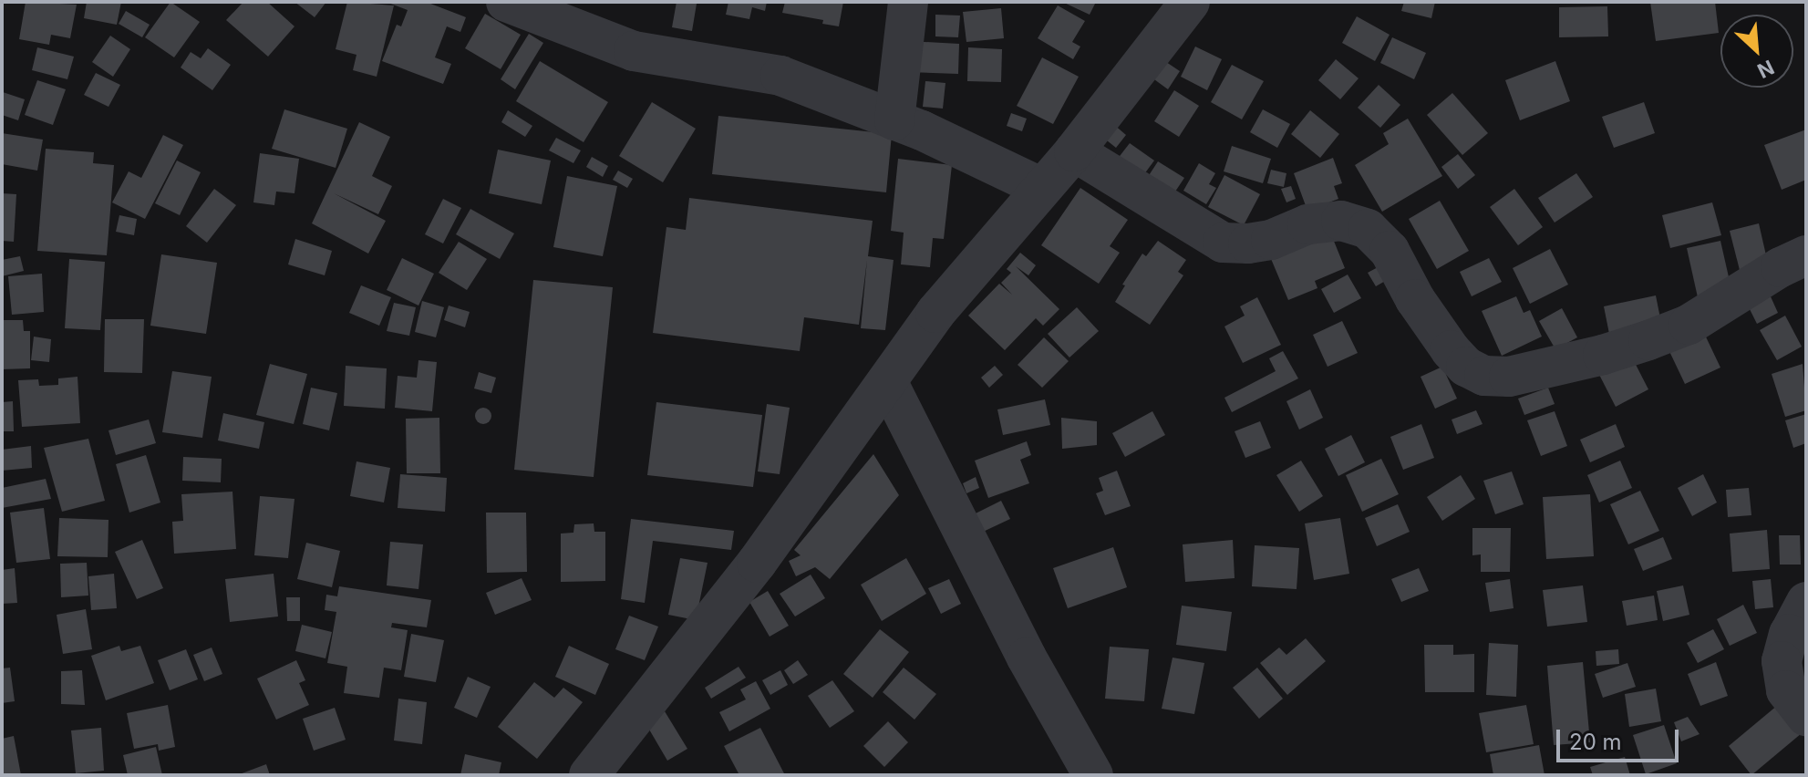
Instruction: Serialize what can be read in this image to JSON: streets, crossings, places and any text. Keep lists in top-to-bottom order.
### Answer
{
  "scale_bar": "20 m",
  "north": "bottom right"
}
